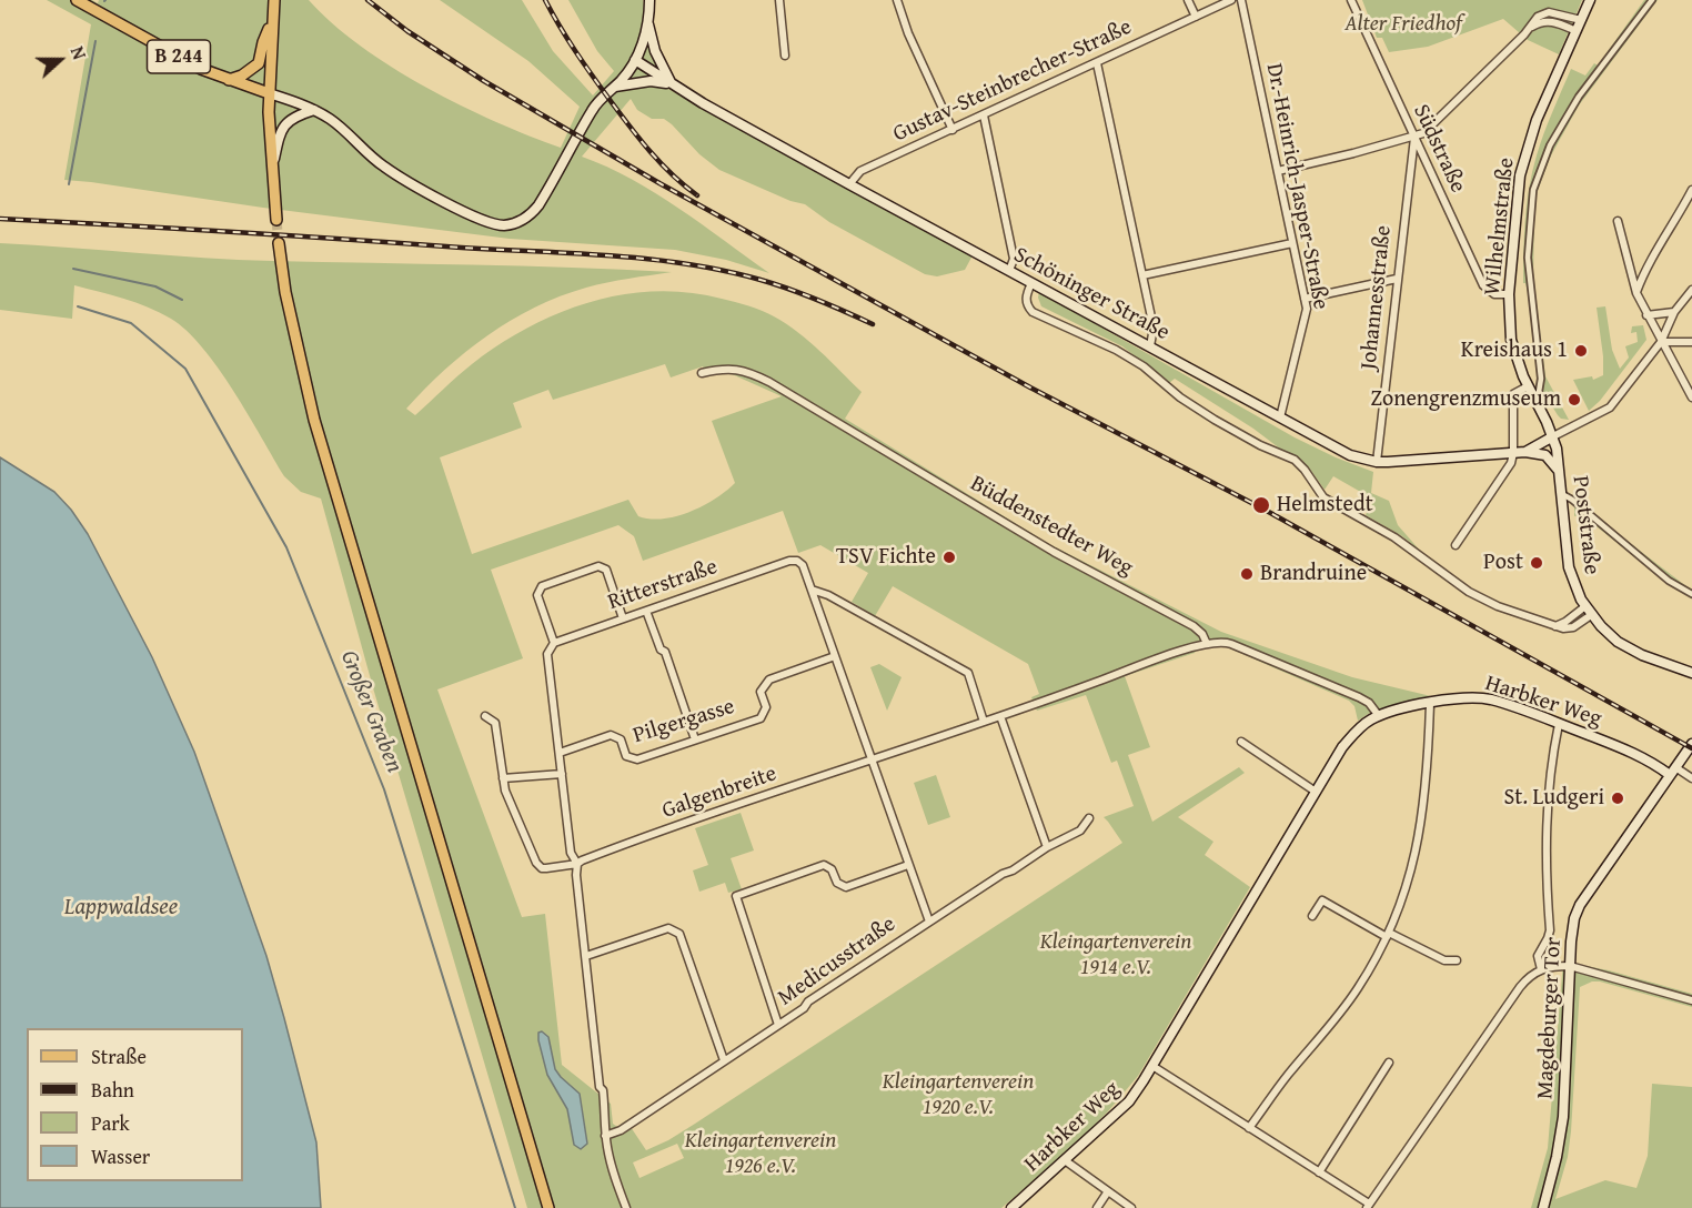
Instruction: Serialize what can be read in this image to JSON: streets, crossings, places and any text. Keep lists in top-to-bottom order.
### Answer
{
  "streets": {
    "main road": [
      "B 244",
      "Wilhelmstraße",
      "Schöninger Straße",
      "Poststraße",
      "Harbker Weg",
      "Magdeburger Tor"
    ],
    "street": [
      "Gustav-Steinbrecher-Straße",
      "Südstraße",
      "Dr.-Heinrich-Jasper-Straße",
      "Johannesstraße",
      "Büddenstedter Weg",
      "Ritterstraße",
      "Pilgergasse",
      "Galgenbreite",
      "Medicusstraße"
    ]
  },
  "crossings": [
    ["Gustav-Steinbrecher-Straße", "Schöninger Straße"],
    ["Südstraße", "Wilhelmstraße"],
    ["Südstraße", "Johannesstraße"],
    ["Dr.-Heinrich-Jasper-Straße", "Schöninger Straße"],
    ["Wilhelmstraße", "Schöninger Straße"],
    ["Wilhelmstraße", "Poststraße"],
    ["Schöninger Straße", "Johannesstraße"],
    ["Schöninger Straße", "Poststraße"],
    ["Büddenstedter Weg", "Galgenbreite"],
    ["Ritterstraße", "Pilgergasse"],
    ["Ritterstraße", "Galgenbreite"],
    ["Ritterstraße", "Medicusstraße"],
    ["Harbker Weg", "Magdeburger Tor"]
  ],
  "water": ["Großer Graben", "Lappwaldsee"],
  "parks": [
    "Alter Friedhof",
    "Kleingartenverein 1914 e.V.",
    "Kleingartenverein 1920 e.V.",
    "Kleingartenverein 1926 e.V."
  ],
  "places": [
    "Kreishaus 1",
    "Zonengrenzmuseum",
    "Helmstedt",
    "TSV Fichte",
    "Post",
    "Brandruine",
    "St. Ludgeri"
  ],
  "legend": [
    "Straße",
    "Bahn",
    "Park",
    "Wasser"
  ],
  "north": "right"
}
